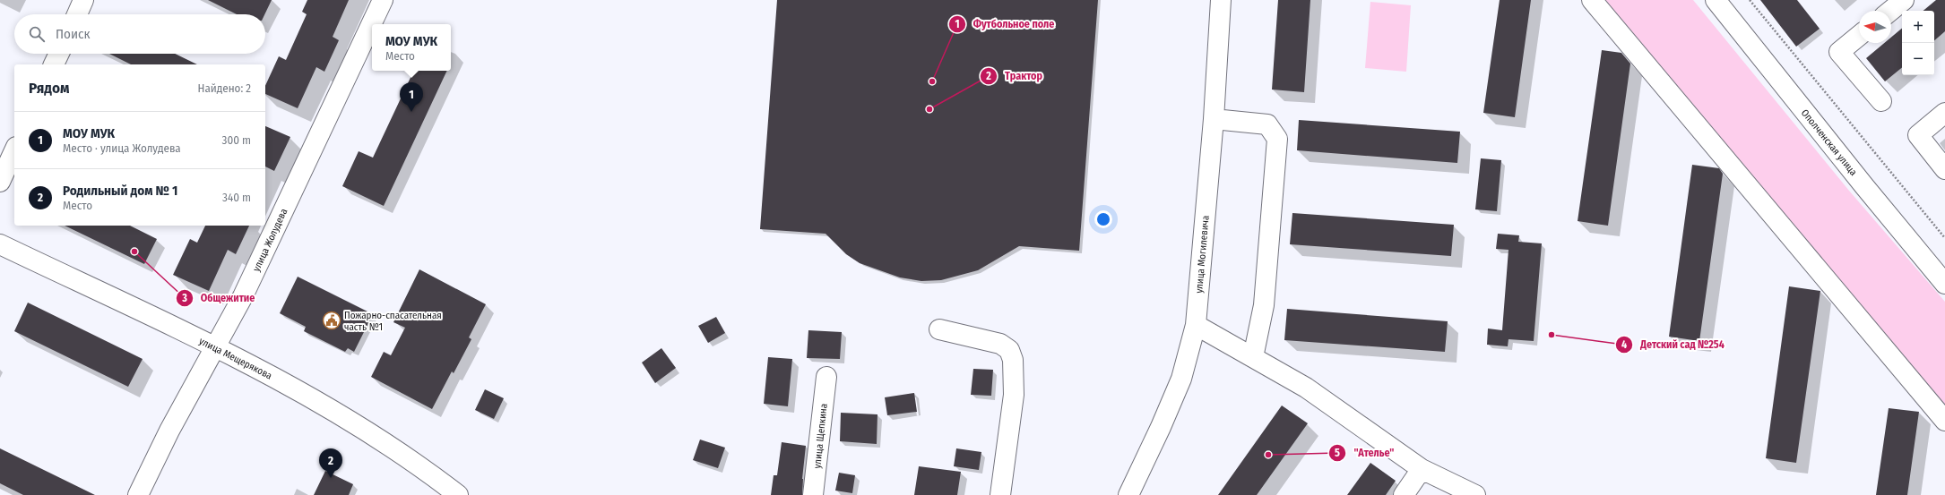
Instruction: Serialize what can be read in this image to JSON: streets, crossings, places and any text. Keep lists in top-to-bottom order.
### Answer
{
  "streets": {
    "main road": [
      "Ополченская улица",
      "улица Жолудева",
      "улица Могилевича",
      "улица Мещерякова",
      "улица Щепкина"
    ]
  },
  "crossings": [
    ["улица Жолудева", "улица Мещерякова"]
  ],
  "places": {
    "other": [
      "Футбольное поле",
      "Трактор",
      "Общежитие",
      "Детский сад №254",
      "\"Ателье\""
    ],
    "public building": ["Пожарно-спасательная часть №1"]
  },
  "north": "left",
  "page": {
    "map_buttons": ["+", "−"],
    "search": "Поиск",
    "popup": ["МОУ МУК", "Место"],
    "heading": ["Рядом", "Найдено: 2"],
    "pins": ["1", "2"],
    "list": [
      {
        "mark": "1",
        "name": "МОУ МУК",
        "note": "Место · улица Жолудева",
        "value": "300 m"
      },
      {
        "mark": "2",
        "name": "Родильный дом № 1",
        "note": "Место",
        "value": "340 m"
      }
    ]
  }
}
